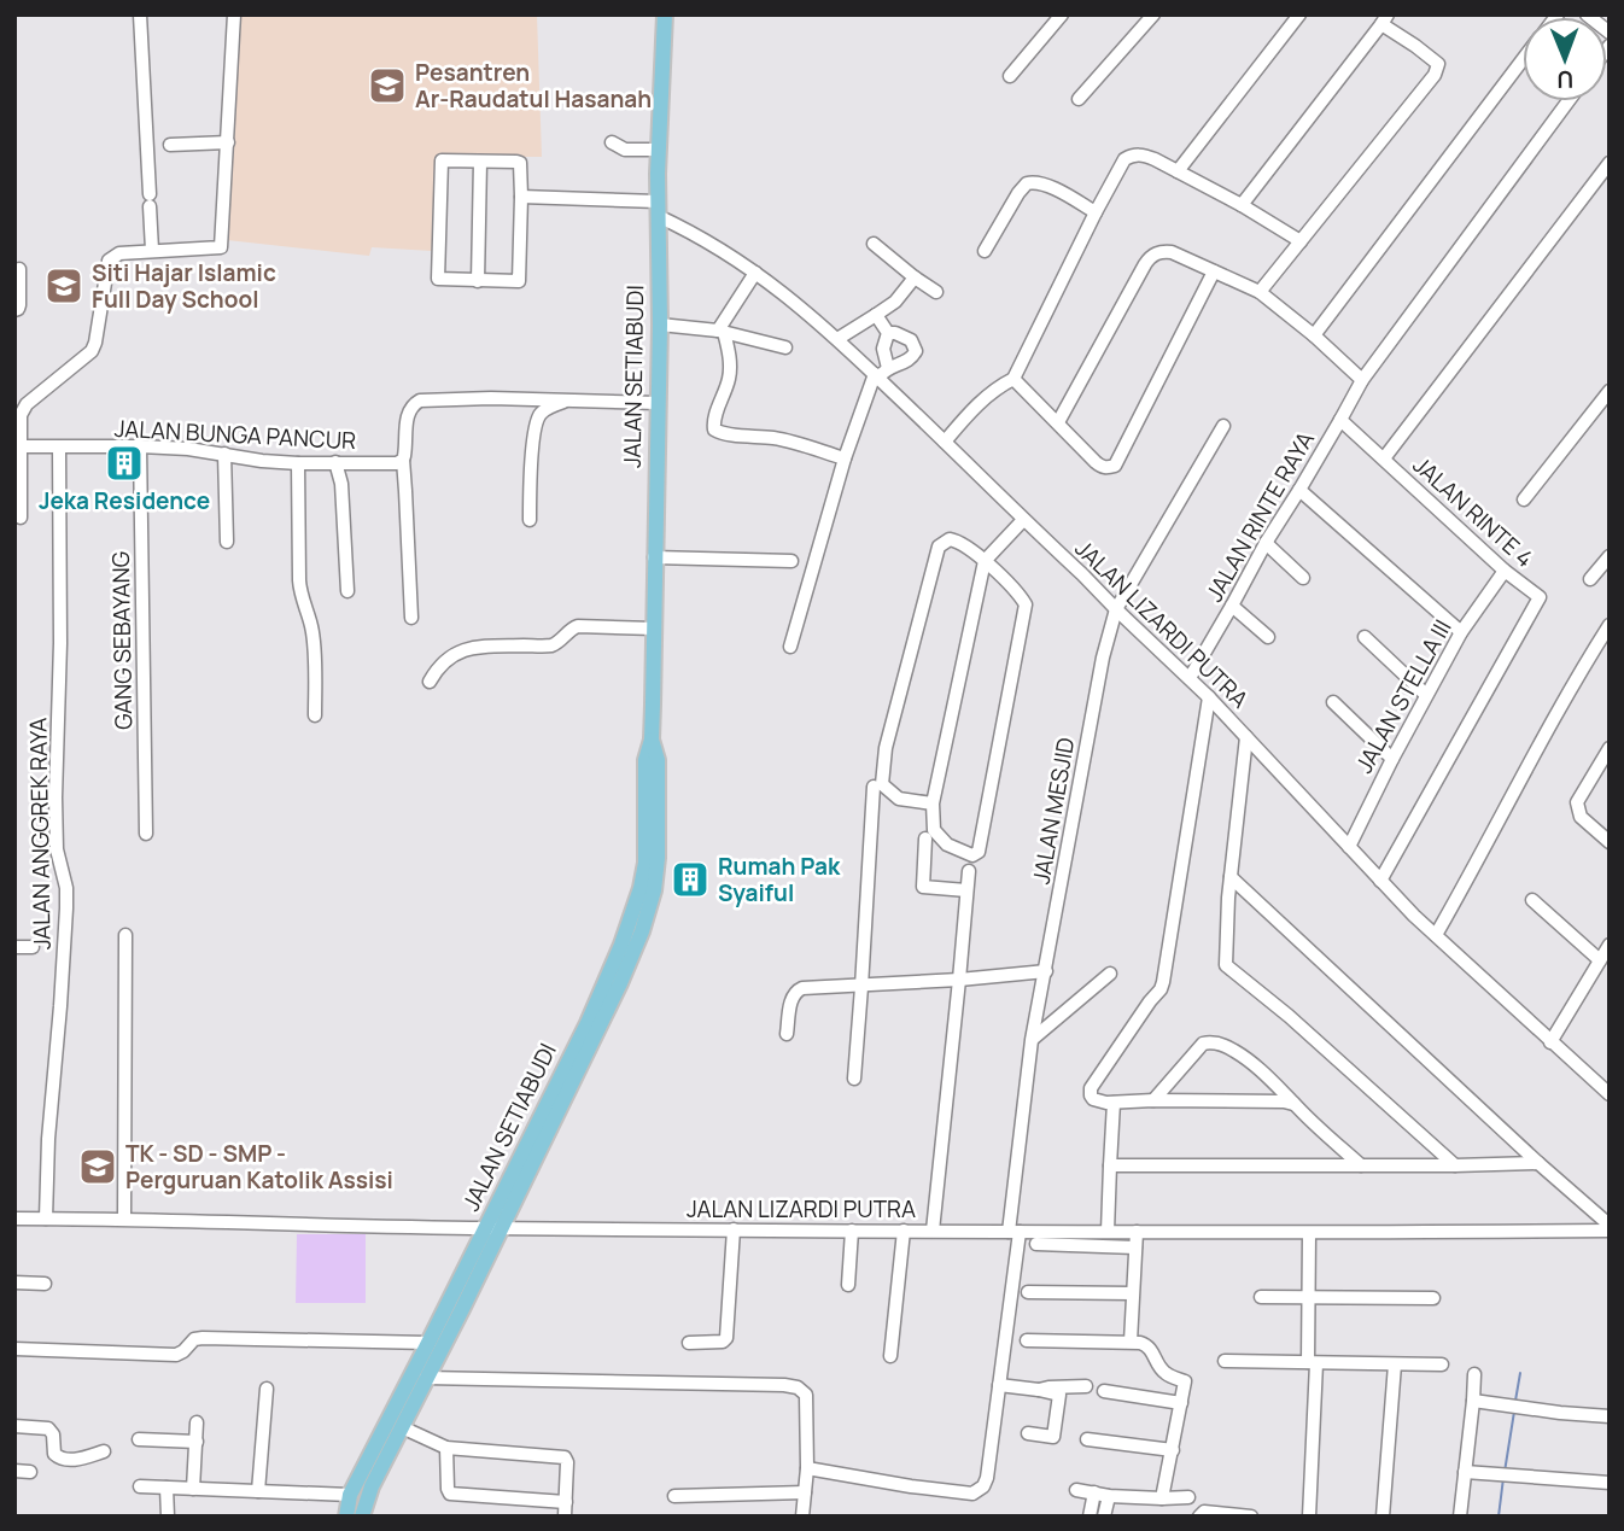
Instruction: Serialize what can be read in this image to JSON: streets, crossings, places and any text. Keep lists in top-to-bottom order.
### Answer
{
  "streets": {
    "main road": ["JALAN SETIABUDI"],
    "street": [
      "JALAN BUNGA PANCUR",
      "JALAN RINTE 4",
      "JALAN RINTE RAYA",
      "JALAN LIZARDI PUTRA",
      "GANG SEBAYANG",
      "JALAN STELLA III",
      "JALAN MESJID",
      "JALAN ANGGREK RAYA"
    ]
  },
  "crossings": [
    ["JALAN SETIABUDI", "JALAN LIZARDI PUTRA"],
    ["JALAN BUNGA PANCUR", "GANG SEBAYANG"],
    ["JALAN BUNGA PANCUR", "JALAN ANGGREK RAYA"],
    ["JALAN RINTE 4", "JALAN RINTE RAYA"],
    ["JALAN RINTE 4", "JALAN LIZARDI PUTRA"],
    ["JALAN RINTE 4", "JALAN STELLA III"],
    ["JALAN RINTE RAYA", "JALAN LIZARDI PUTRA"],
    ["JALAN LIZARDI PUTRA", "JALAN STELLA III"],
    ["JALAN LIZARDI PUTRA", "JALAN MESJID"]
  ],
  "places": {
    "school or university": ["Pesantren Ar-Raudatul Hasanah", "Siti Hajar Islamic Full Day School", "TK - SD - SMP - Perguruan Katolik Assisi"],
    "building": ["Jeka Residence", "Rumah Pak Syaiful"]
  },
  "north": "bottom"
}
